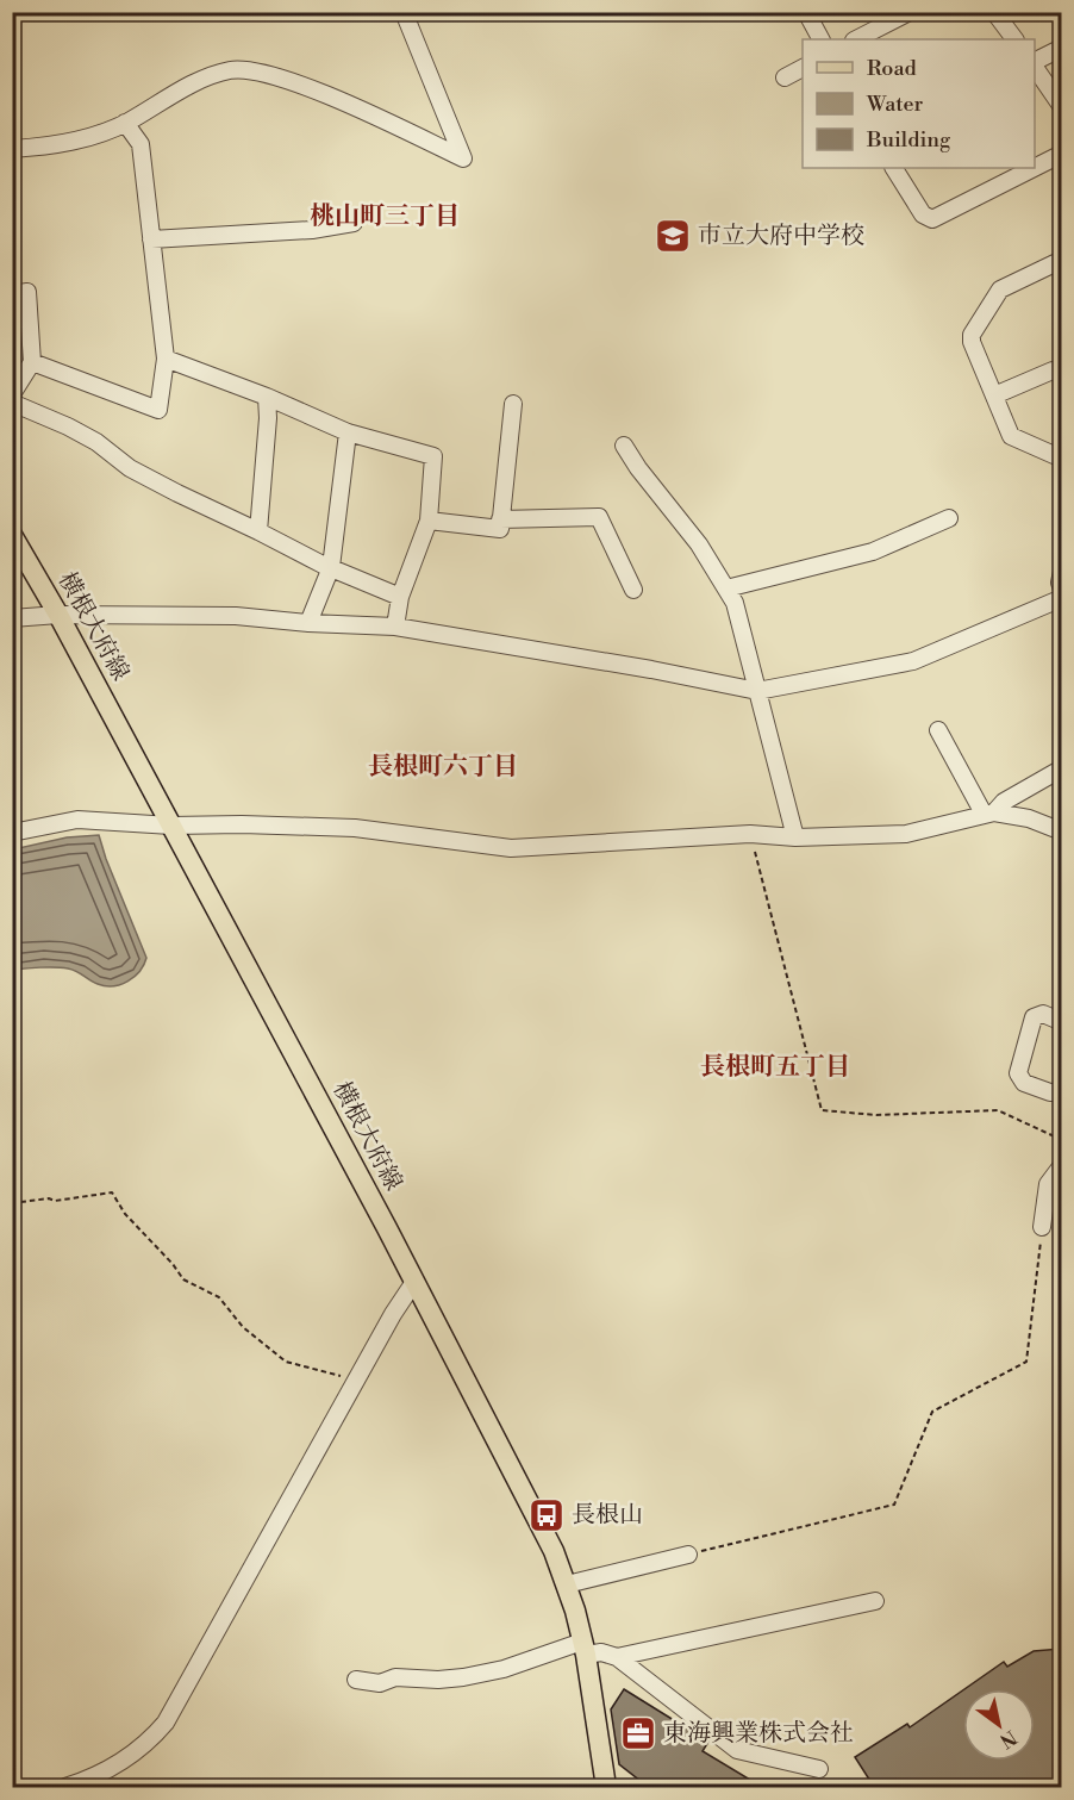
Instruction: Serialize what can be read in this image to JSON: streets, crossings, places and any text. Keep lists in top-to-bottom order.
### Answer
{
  "streets": {
    "main road": ["横根大府線"]
  },
  "districts": ["桃山町三丁目", "長根町六丁目", "長根町五丁目"],
  "places": {
    "school or university": ["市立大府中学校"],
    "bus stop": ["長根山"],
    "office": ["東海興業株式会社"]
  },
  "legend": ["Road", "Water", "Building"],
  "north": "bottom right"
}
